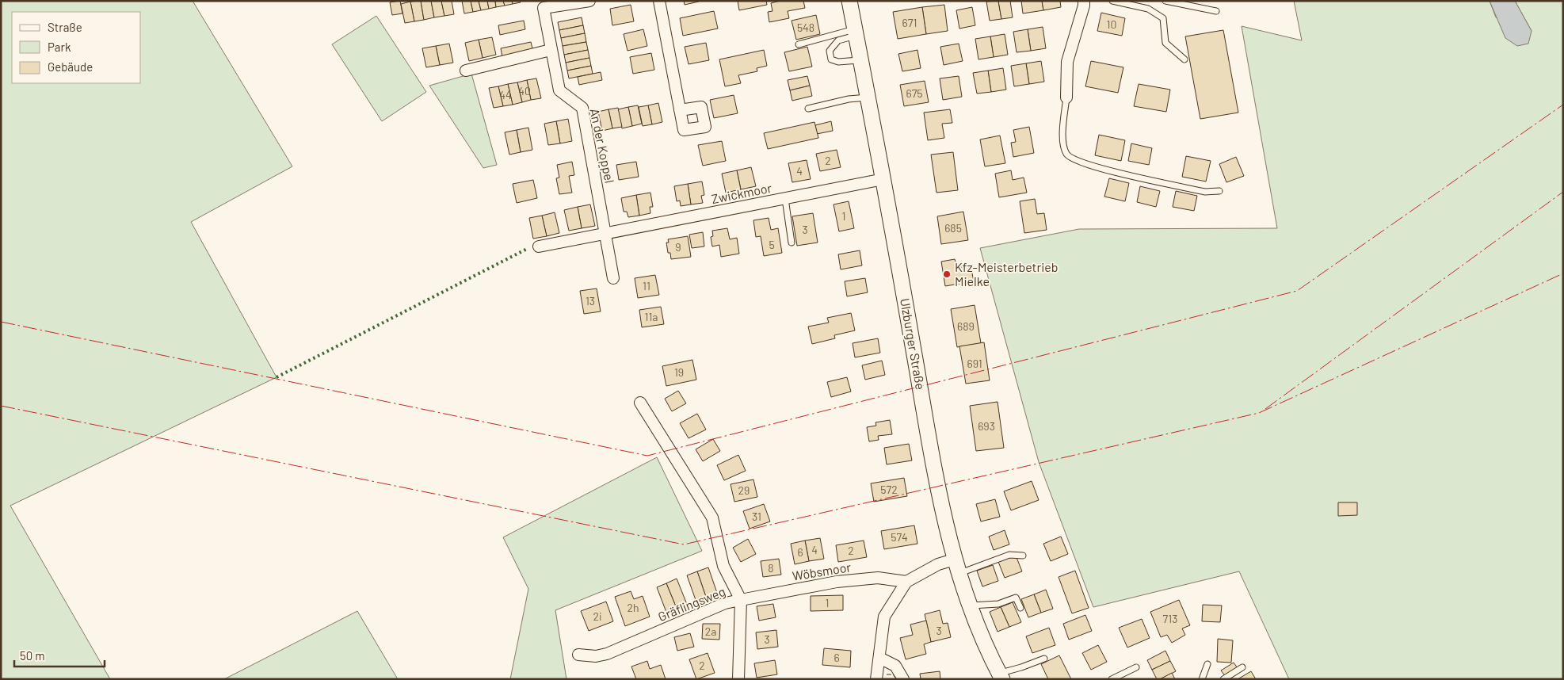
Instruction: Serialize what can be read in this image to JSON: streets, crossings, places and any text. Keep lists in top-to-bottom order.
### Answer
{
  "streets": {
    "main road": ["Ulzburger Straße"],
    "street": [
      "An der Koppel",
      "Zwickmoor",
      "Wöbsmoor",
      "Gräflingsweg"
    ]
  },
  "crossings": [
    ["An der Koppel", "Zwickmoor"],
    ["Zwickmoor", "Ulzburger Straße"],
    ["Wöbsmoor", "Gräflingsweg"]
  ],
  "places": ["Kfz-Meisterbetrieb Mielke"],
  "house_numbers": [
    "671",
    "10",
    "548",
    "40",
    "675",
    "44",
    "2",
    "4",
    "1",
    "685",
    "3",
    "5",
    "9",
    "11",
    "13",
    "11a",
    "689",
    "691",
    "19",
    "693",
    "572",
    "29",
    "31",
    "574",
    "4",
    "2",
    "6",
    "8",
    "1",
    "2h",
    "2i",
    "713",
    "3",
    "2a",
    "3",
    "6",
    "2"
  ],
  "legend": ["Straße", "Park", "Gebäude"],
  "scale_bar": "50 m"
}
